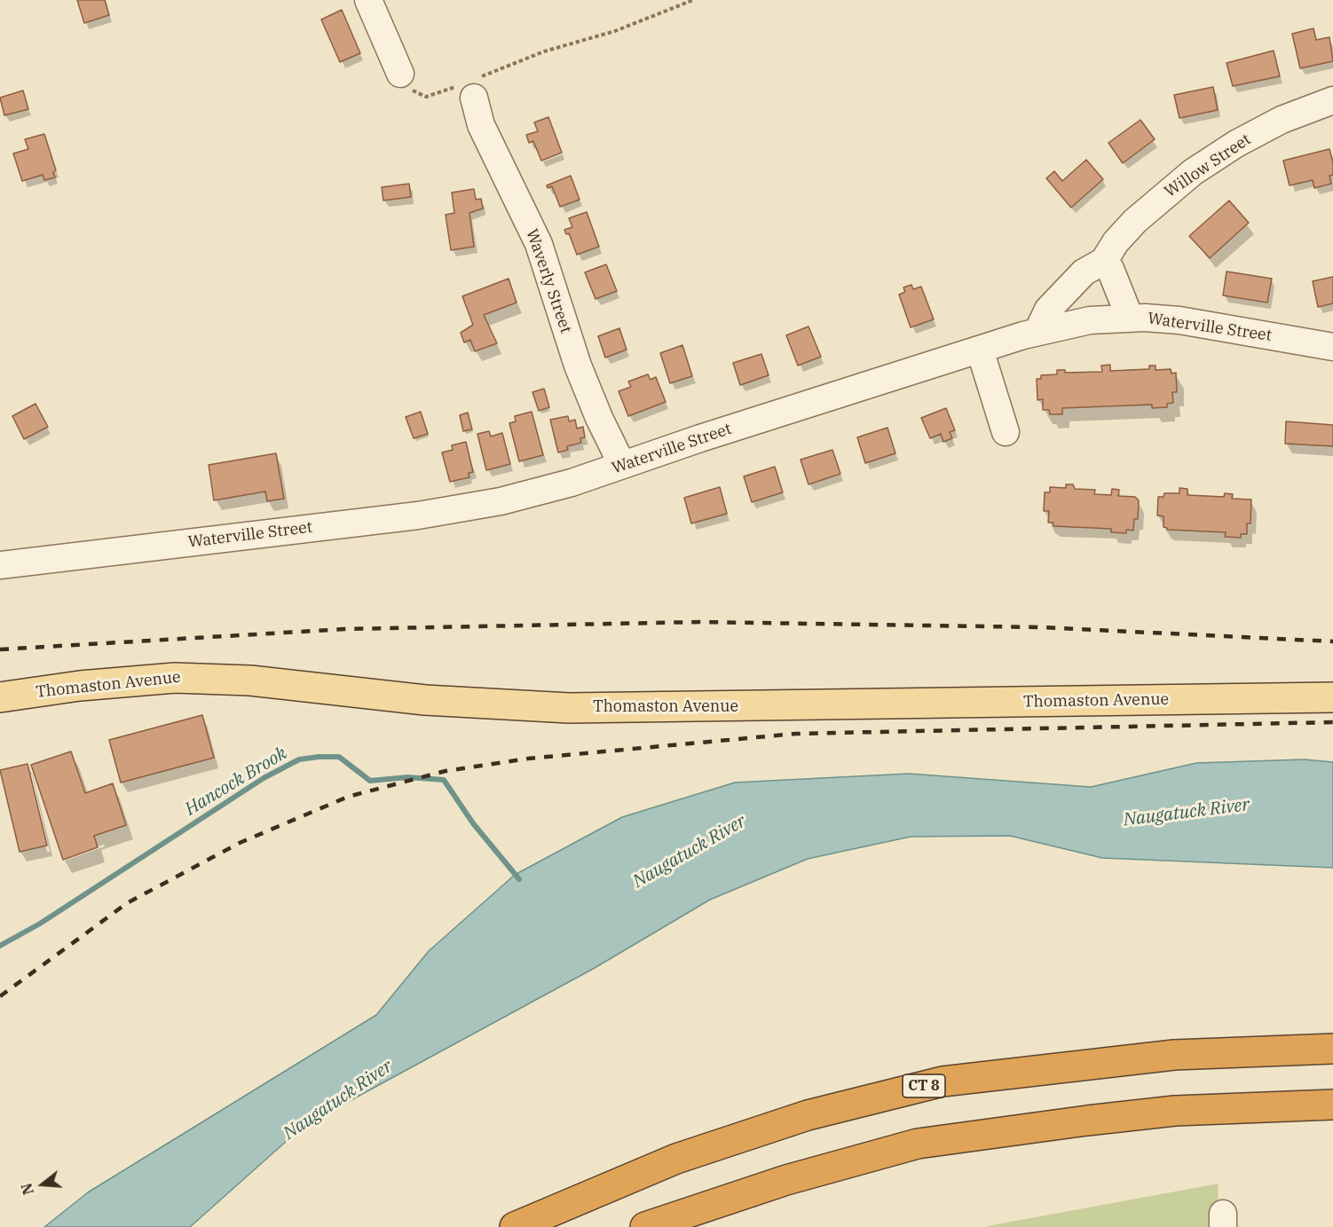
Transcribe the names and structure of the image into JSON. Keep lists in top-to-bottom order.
{
  "streets": {
    "highway": ["CT 8"],
    "main road": ["Thomaston Avenue"],
    "street": ["Willow Street", "Waverly Street", "Waterville Street"]
  },
  "crossings": [
    ["Willow Street", "Waterville Street"],
    ["Waverly Street", "Waterville Street"]
  ],
  "water": ["Hancock Brook", "Naugatuck River"],
  "north": "left"
}
